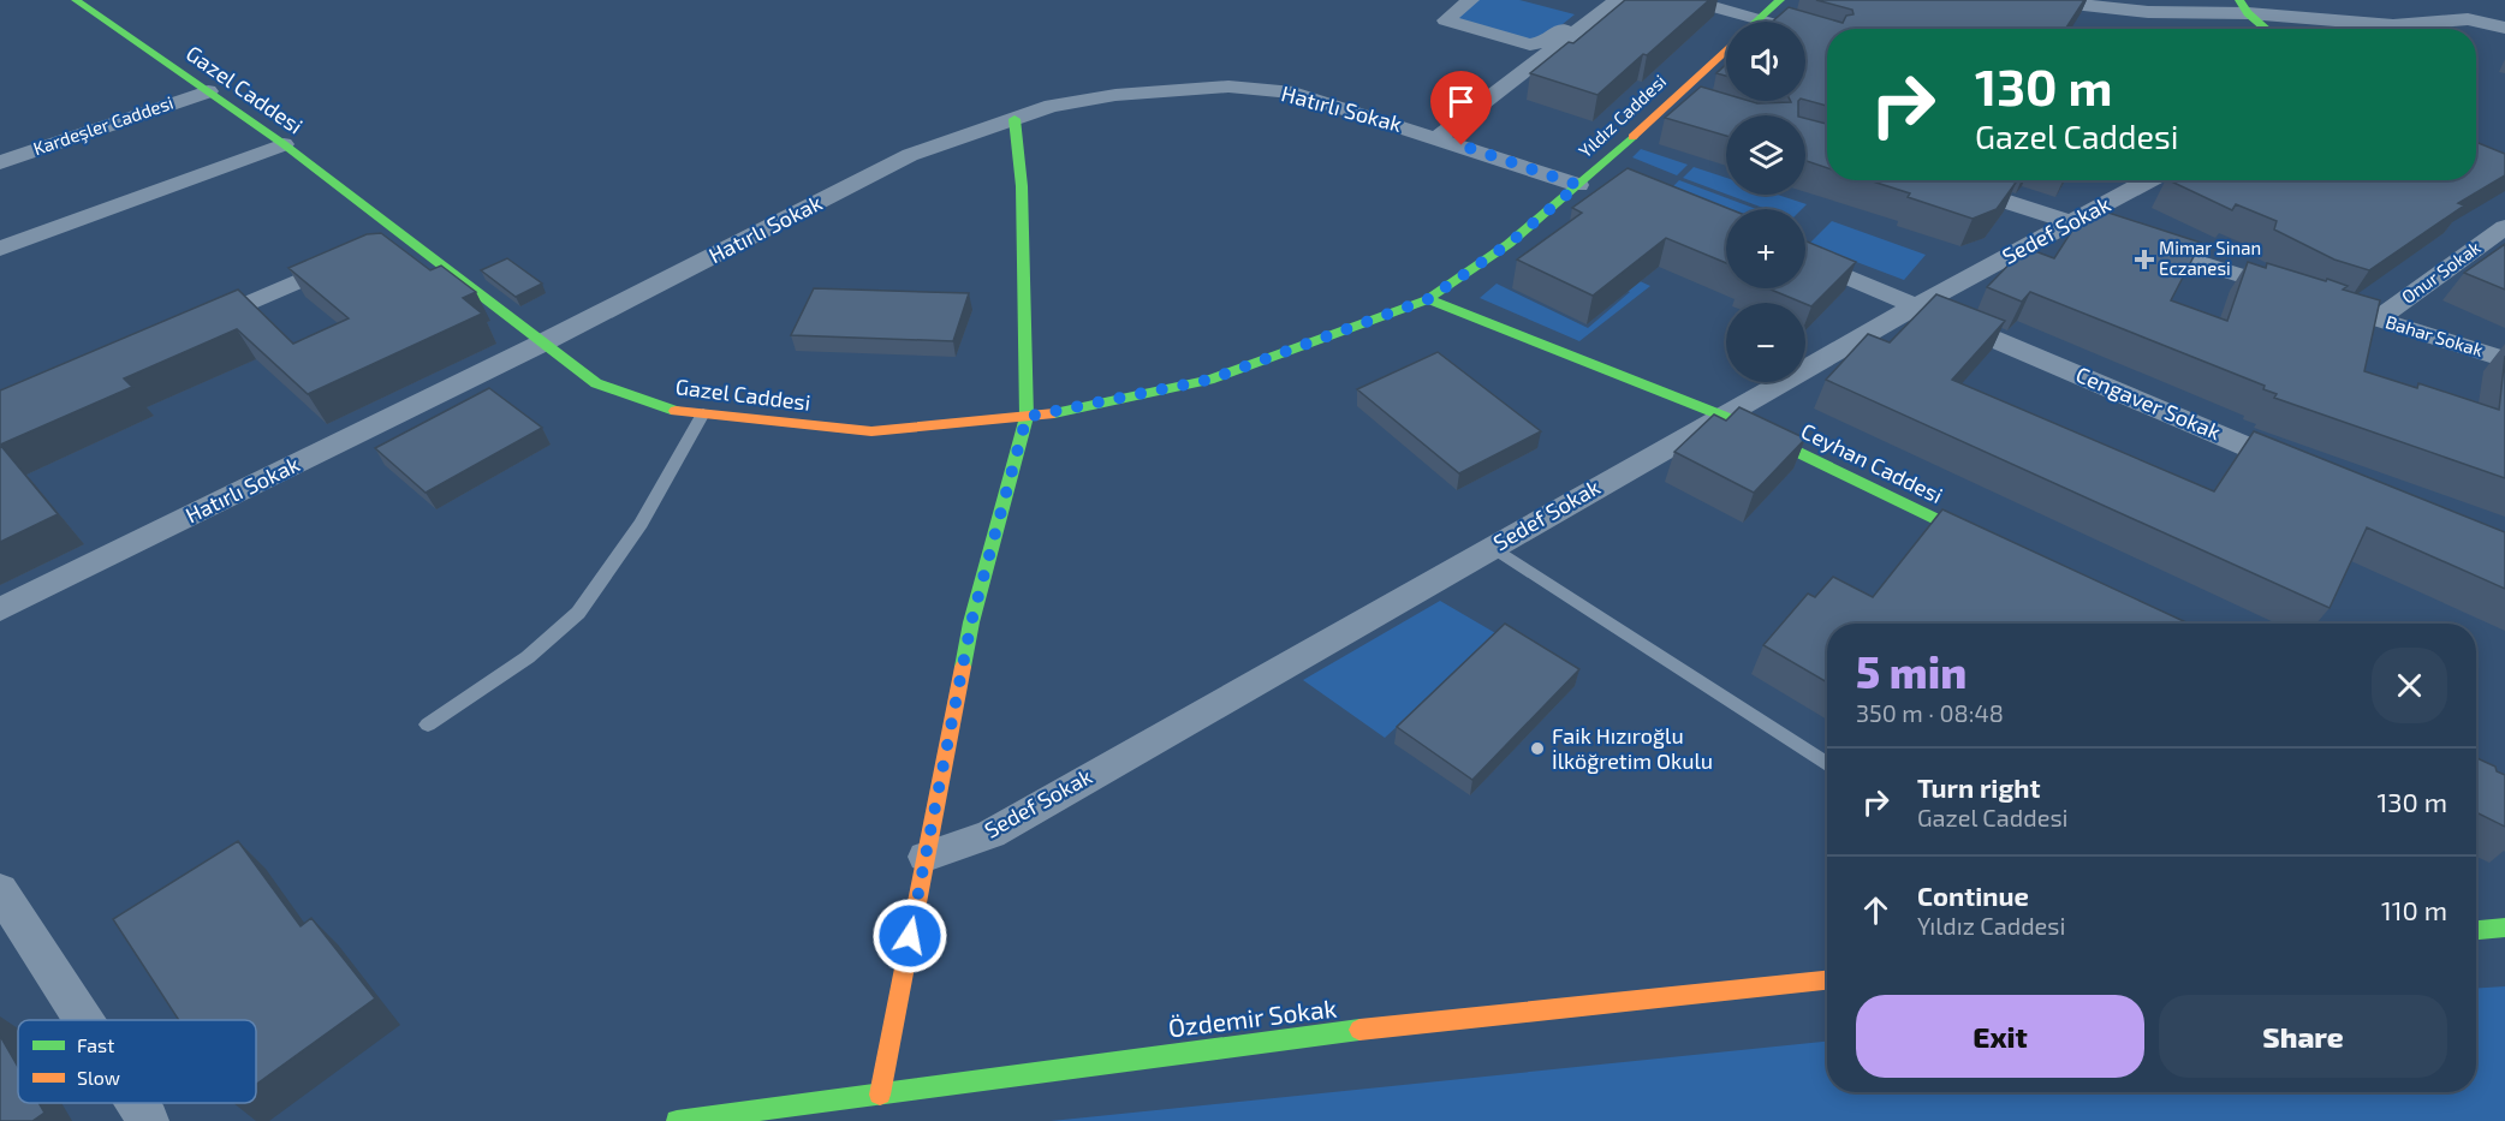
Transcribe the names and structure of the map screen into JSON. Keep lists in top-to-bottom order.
{
  "streets": {
    "street": [
      "Gazel Caddesi",
      "Hatırlı Sokak",
      "Yıldız Caddesi",
      "Kardeşler Caddesi",
      "Sedef Sokak",
      "Onur Sokak",
      "Bahar Sokak",
      "Cengaver Sokak",
      "Ceyhan Caddesi",
      "Özdemir Sokak"
    ]
  },
  "crossings": [
    ["Gazel Caddesi", "Hatırlı Sokak"],
    ["Gazel Caddesi", "Yıldız Caddesi"],
    ["Gazel Caddesi", "Kardeşler Caddesi"],
    ["Gazel Caddesi", "Ceyhan Caddesi"],
    ["Hatırlı Sokak", "Yıldız Caddesi"],
    ["Yıldız Caddesi", "Ceyhan Caddesi"],
    ["Sedef Sokak", "Cengaver Sokak"],
    ["Sedef Sokak", "Ceyhan Caddesi"],
    ["Onur Sokak", "Bahar Sokak"]
  ],
  "places": {
    "health": ["Mimar Sinan Eczanesi"],
    "other": ["Faik Hızıroğlu İlköğretim Okulu"]
  },
  "legend": ["Fast", "Slow"],
  "page": {
    "map_buttons": ["+", "−"],
    "turn": ["130 m", "Gazel Caddesi"],
    "heading": ["5 min", "350 m · 08:48"],
    "list": [
      {
        "name": "Turn right",
        "note": "Gazel Caddesi",
        "value": "130 m"
      },
      {
        "name": "Continue",
        "note": "Yıldız Caddesi",
        "value": "110 m"
      }
    ],
    "buttons": ["Exit", "Share"]
  }
}
